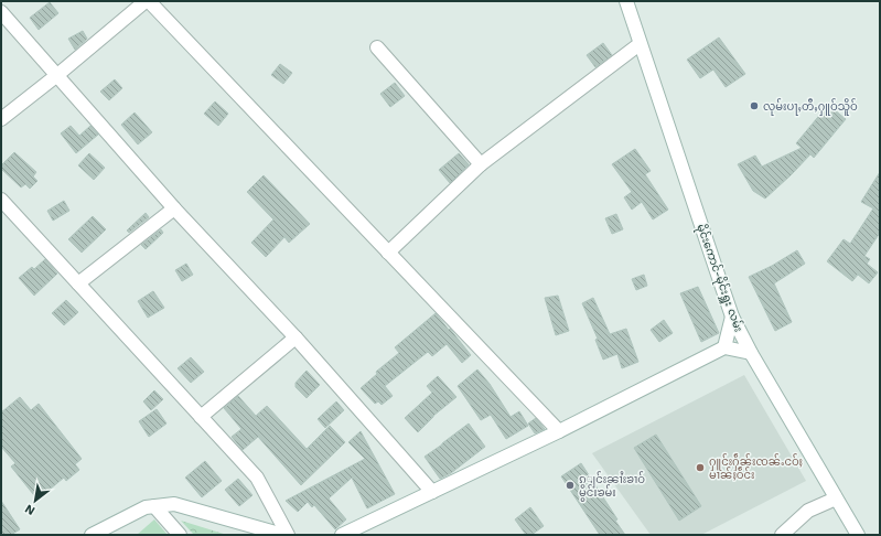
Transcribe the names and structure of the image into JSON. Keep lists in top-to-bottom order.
{
  "streets": {
    "street": ["မိုင်းကောင်-မိုင်းရှူး လမ်း"]
  },
  "places": ["လုမ်းပႃႇတီႇႁူဝ်သိူဝ်", "ႁူင်းႁဵၼ်းၸၼ်ႉငဝ်ႈ မၢၼ်ႈဝဵင်း", "ၵွျင်းၼၢႆးၶၢဝ် မွင်းၶမ်း"],
  "north": "bottom left"
}
